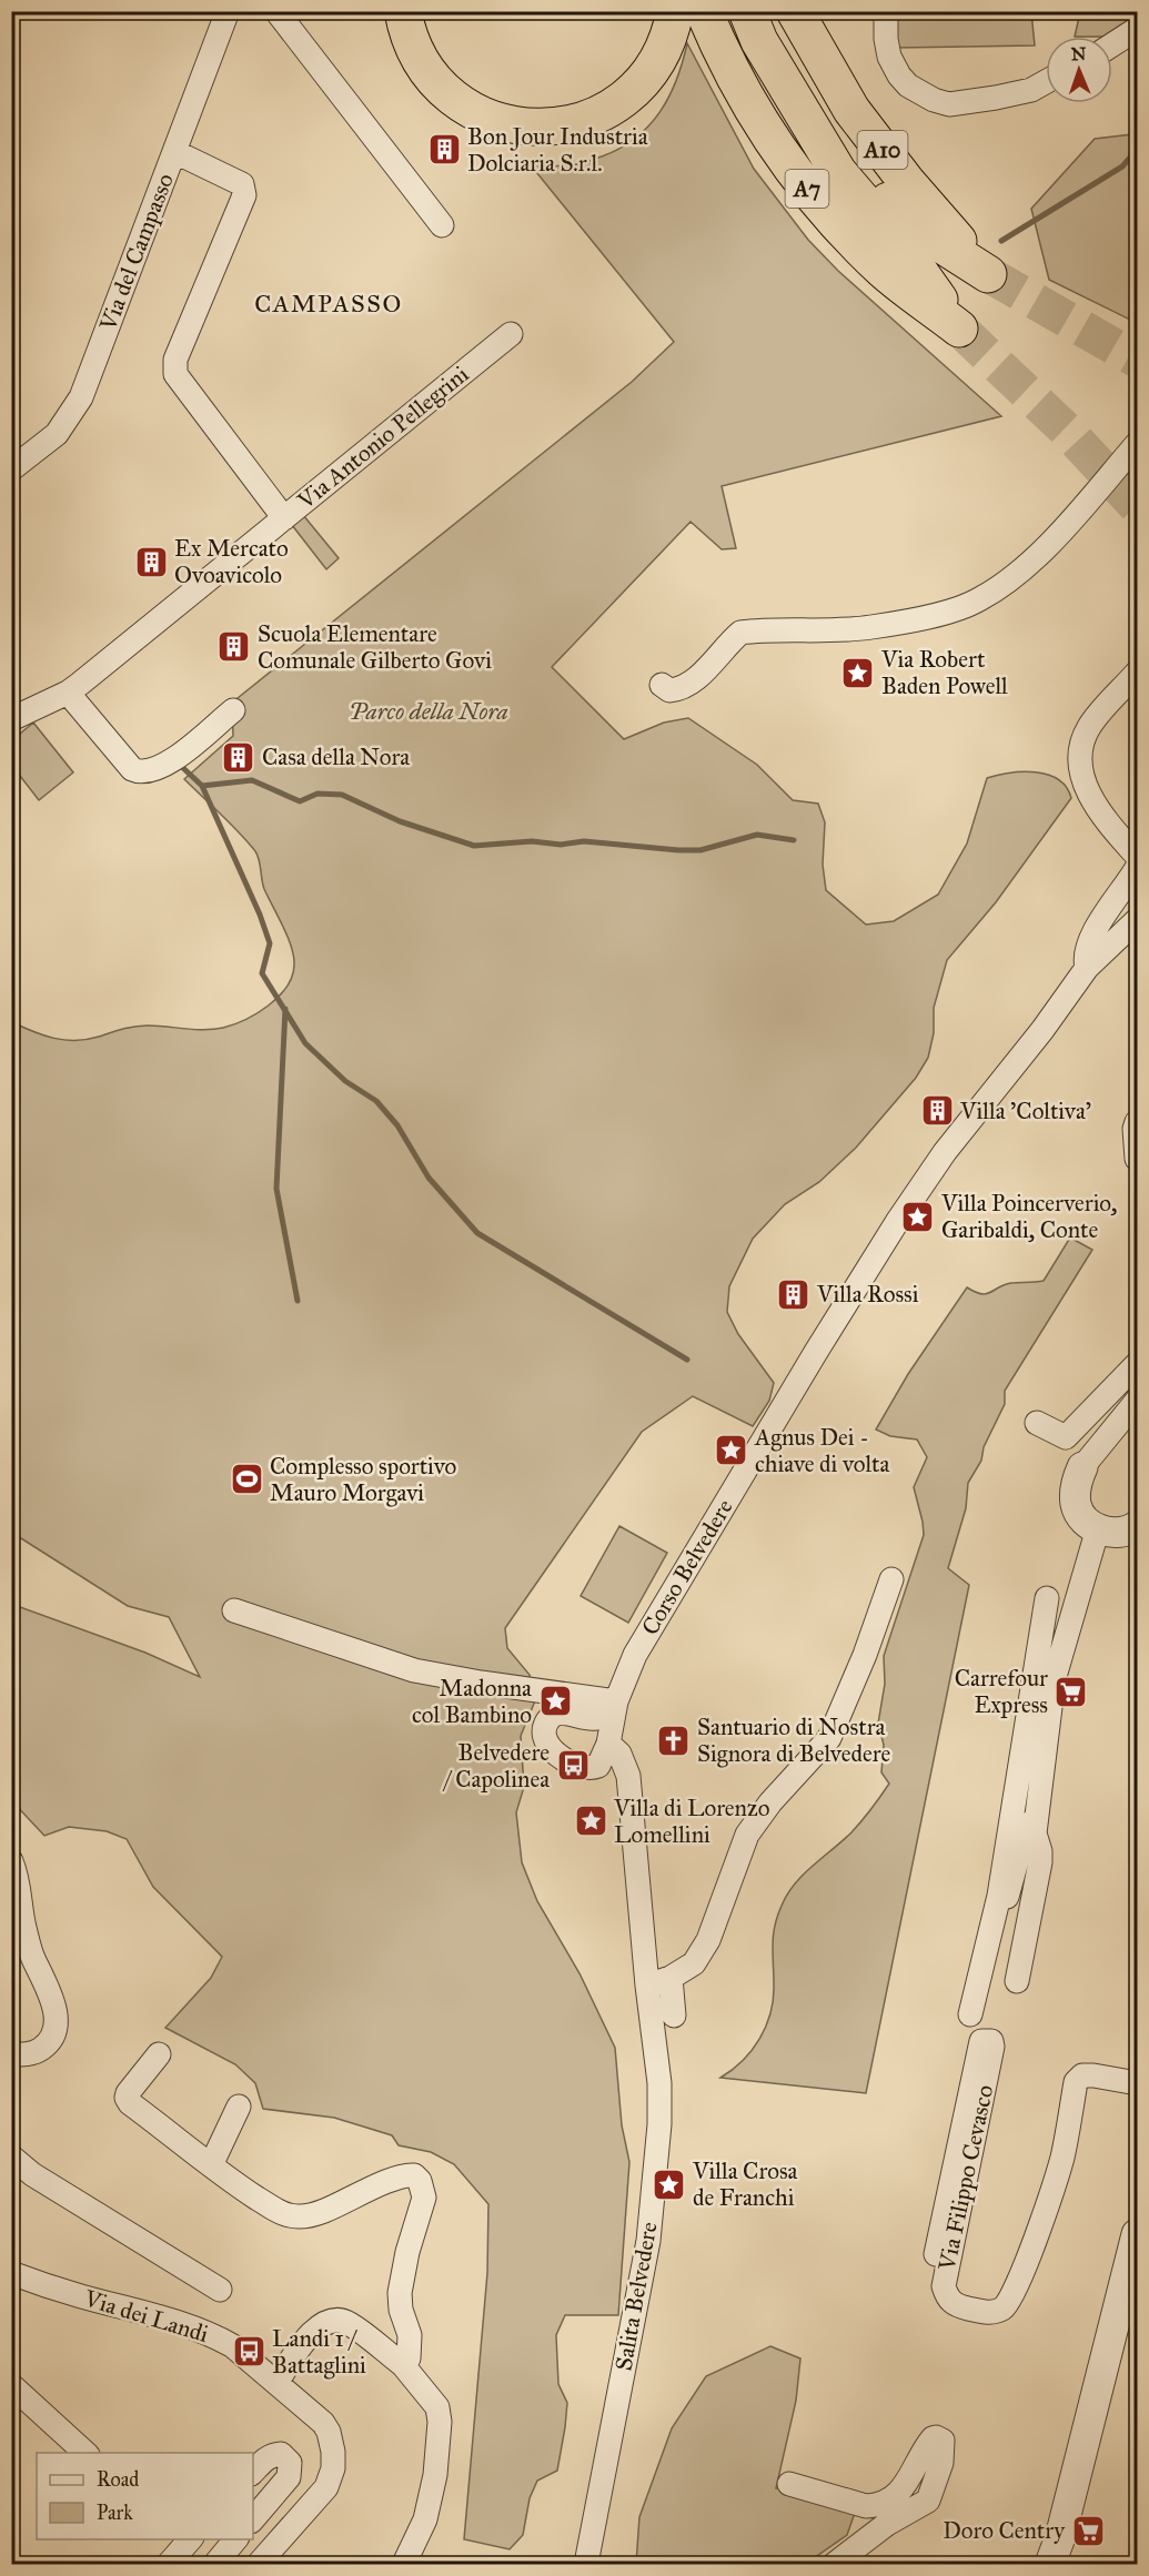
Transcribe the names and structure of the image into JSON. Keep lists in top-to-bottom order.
{
  "streets": {
    "highway": ["A10", "A7"],
    "street": [
      "Via del Campasso",
      "Via Antonio Pellegrini",
      "Corso Belvedere",
      "Via Filippo Cevasco",
      "Salita Belvedere",
      "Via dei Landi"
    ]
  },
  "crossings": [
    ["A10", "A7"],
    ["Corso Belvedere", "Salita Belvedere"]
  ],
  "districts": ["CAMPASSO"],
  "parks": ["Parco della Nora"],
  "places": {
    "building": [
      "Bon Jour Industria Dolciaria S.r.l.",
      "Ex Mercato Ovoavicolo",
      "Scuola Elementare Comunale Gilberto Govi",
      "Casa della Nora",
      "Villa 'Coltiva'",
      "Villa Rossi"
    ],
    "place": [
      "Via Robert Baden Powell",
      "Villa Poincerverio, Garibaldi, Conte",
      "Agnus Dei - chiave di volta",
      "Madonna col Bambino",
      "Villa di Lorenzo Lomellini",
      "Villa Crosa de Franchi"
    ],
    "sports": ["Complesso sportivo Mauro Morgavi"],
    "supermarket": ["Carrefour Express", "Doro Centry"],
    "church": ["Santuario di Nostra Signora di Belvedere"],
    "bus stop": ["Belvedere / Capolinea", "Landi 1 / Battaglini"]
  },
  "legend": ["Road", "Park"],
  "north": "top"
}
